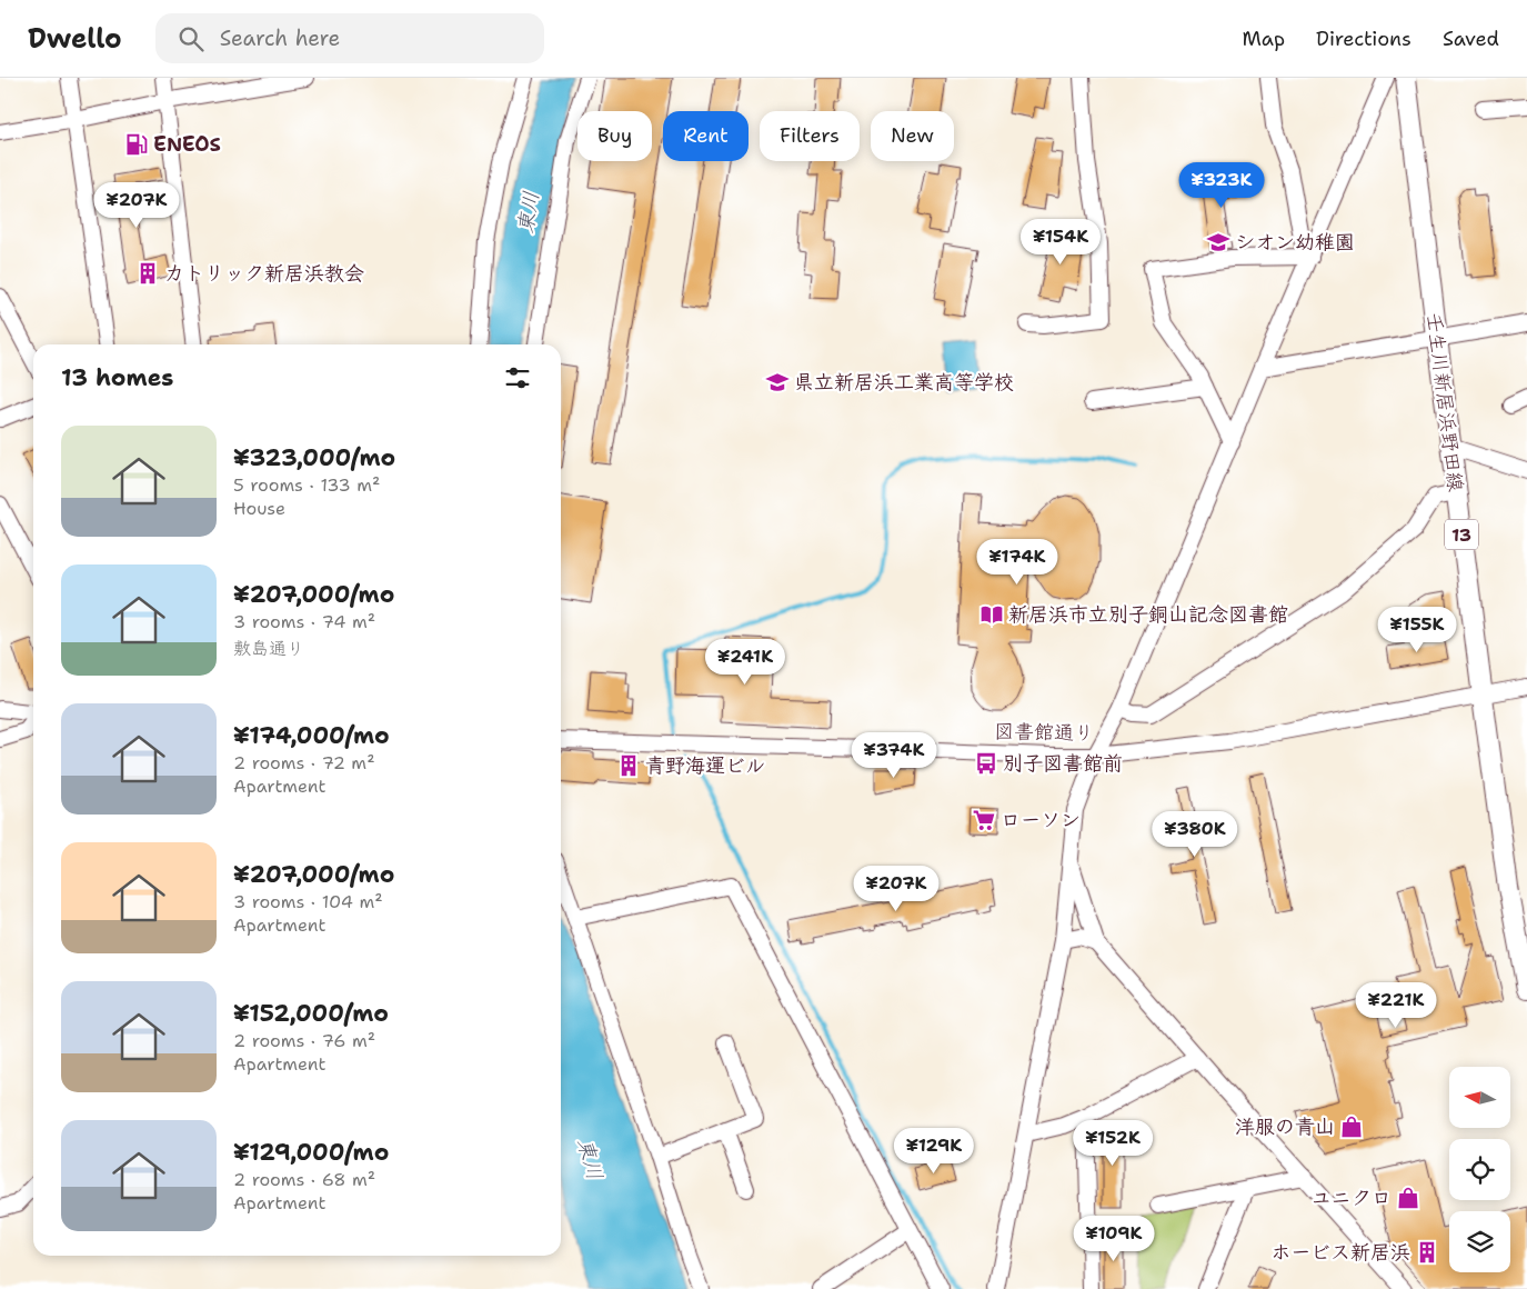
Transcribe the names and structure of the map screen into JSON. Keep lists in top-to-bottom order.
{
  "streets": {
    "main road": ["壬生川新居浜野田線", "13"],
    "street": ["図書館通り"]
  },
  "crossings": [
    ["壬生川新居浜野田線", "図書館通り"]
  ],
  "water": ["東川"],
  "places": {
    "fuel station": ["ENEOS"],
    "school or university": ["シオン幼稚園", "県立新居浜工業高等学校"],
    "building": ["カトリック新居浜教会", "青野海運ビル", "ホービス新居浜"],
    "library": ["新居浜市立別子銅山記念図書館"],
    "bus stop": ["別子図書館前"],
    "supermarket": ["ローソン"],
    "shop": ["洋服の青山", "ユニクロ"]
  },
  "north": "left",
  "page": {
    "header": "Dwello",
    "search": "Search here",
    "nav": ["Map", "Directions", "Saved"],
    "chip": [
      "Buy",
      "Rent",
      "Filters",
      "New"
    ],
    "price": [
      "¥323K",
      "¥207K",
      "¥154K",
      "¥174K",
      "¥155K",
      "¥241K",
      "¥374K",
      "¥380K",
      "¥207K",
      "¥221K",
      "¥152K",
      "¥129K",
      "¥109K"
    ],
    "heading": "13 homes",
    "list": [
      {
        "name": "¥323,000/mo",
        "note": "5 rooms · 133 m² · House"
      },
      {
        "name": "¥207,000/mo",
        "note": "3 rooms · 74 m² · 敷島通り"
      },
      {
        "name": "¥174,000/mo",
        "note": "2 rooms · 72 m² · Apartment"
      },
      {
        "name": "¥207,000/mo",
        "note": "3 rooms · 104 m² · Apartment"
      },
      {
        "name": "¥152,000/mo",
        "note": "2 rooms · 76 m² · Apartment"
      },
      {
        "name": "¥129,000/mo",
        "note": "2 rooms · 68 m² · Apartment"
      }
    ]
  }
}
